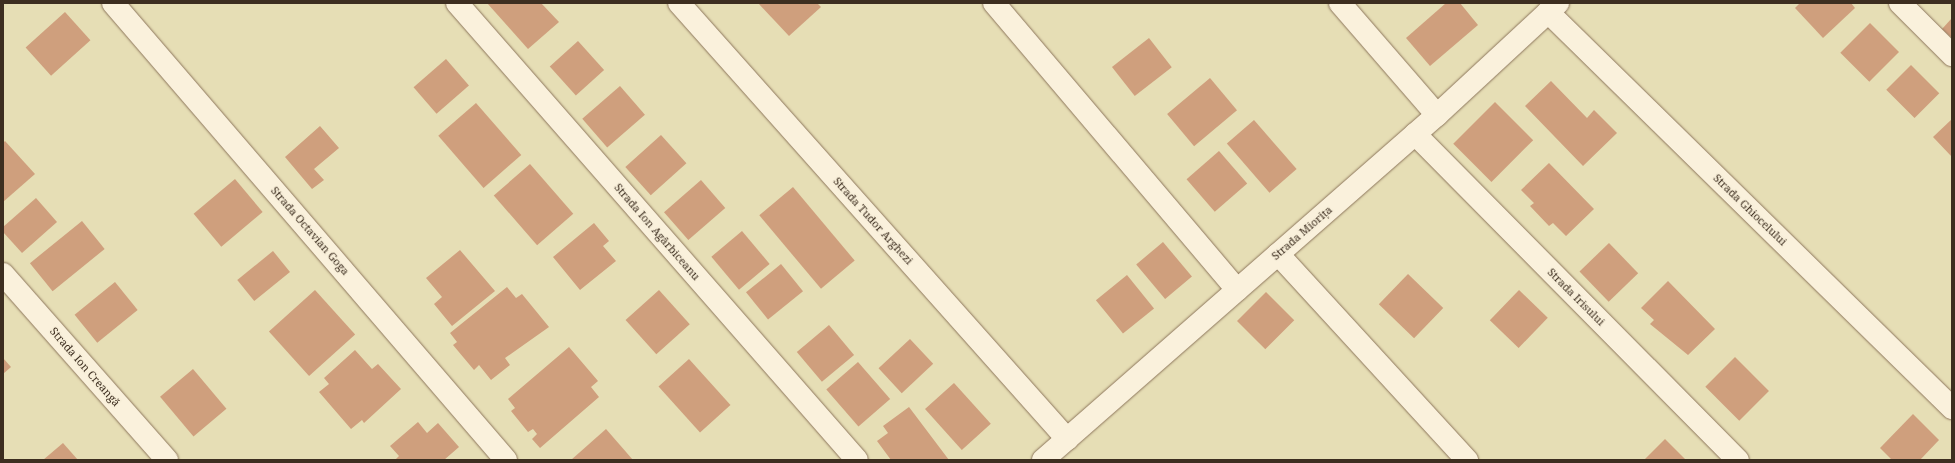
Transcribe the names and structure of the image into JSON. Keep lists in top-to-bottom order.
{
  "streets": {
    "street": [
      "Strada Ghiocelului",
      "Strada Tudor Arghezi",
      "Strada Octavian Goga",
      "Strada Ion Agârbiceanu",
      "Strada Miorița",
      "Strada Irisului",
      "Strada Ion Creangă"
    ]
  },
  "crossings": [
    ["Strada Ghiocelului", "Strada Miorița"],
    ["Strada Tudor Arghezi", "Strada Miorița"],
    ["Strada Miorița", "Strada Irisului"]
  ]
}
